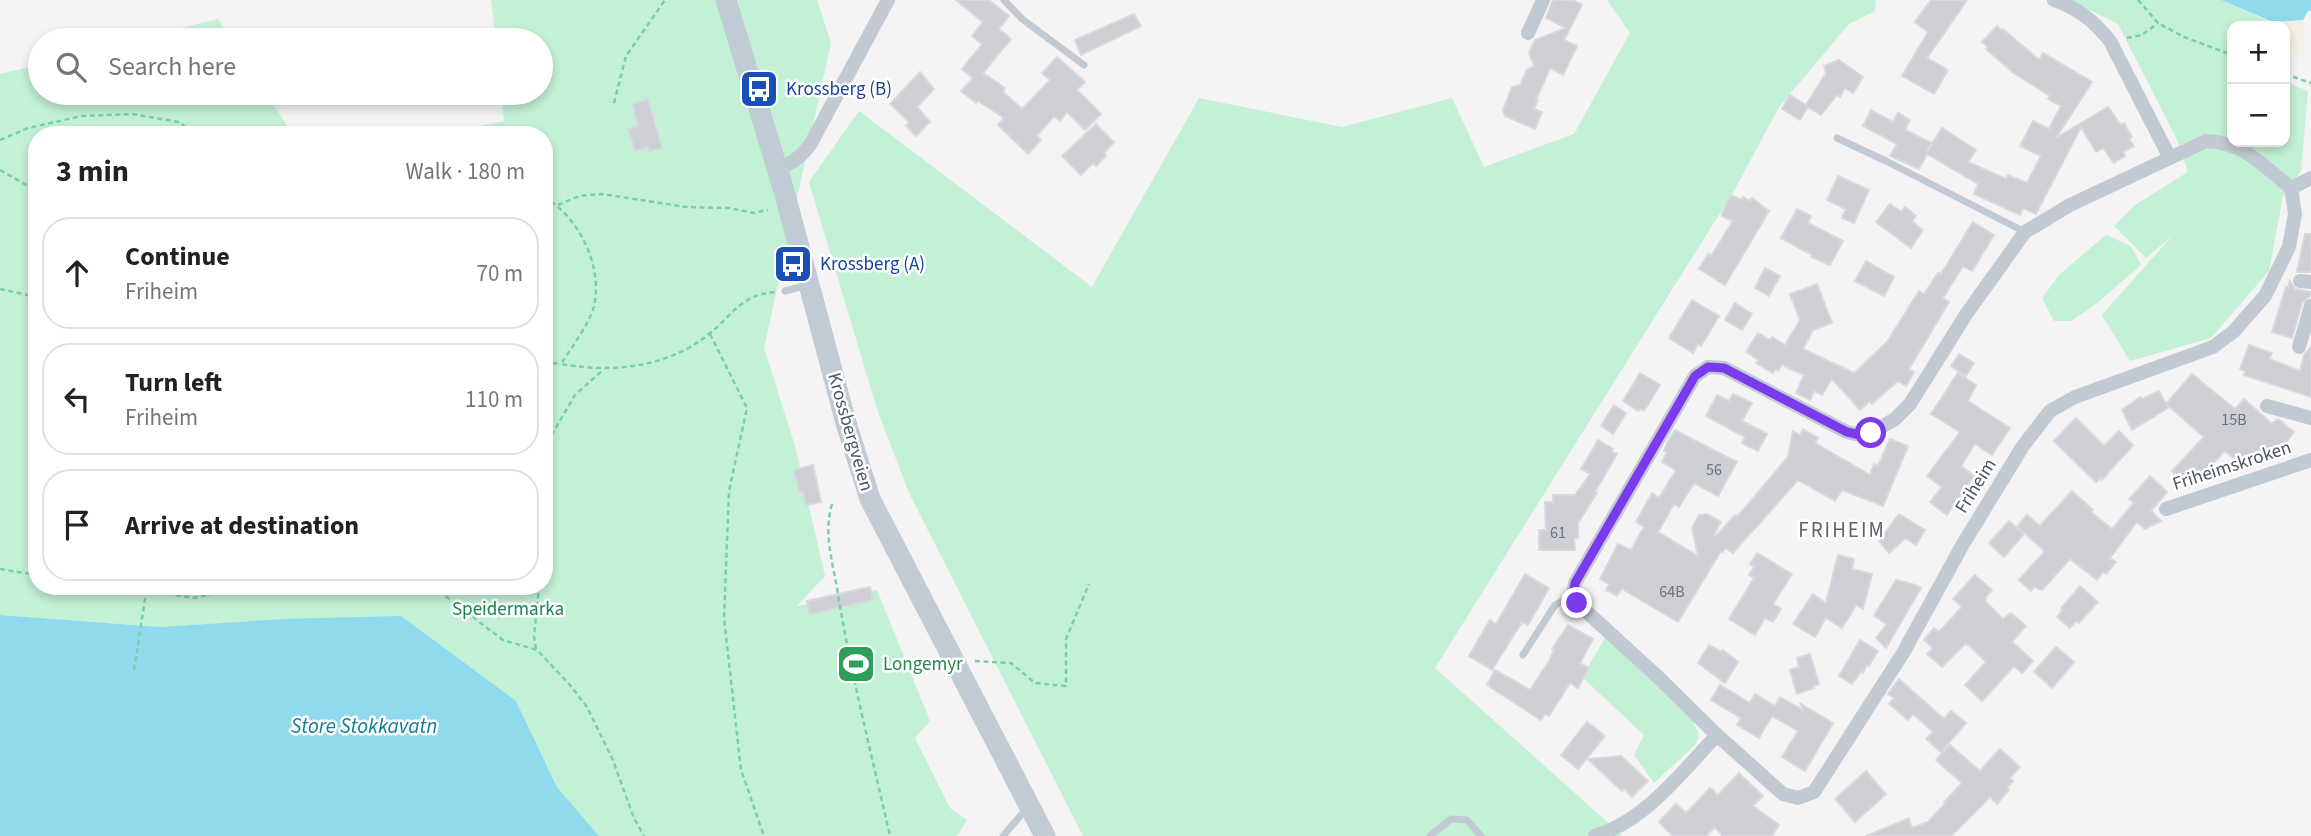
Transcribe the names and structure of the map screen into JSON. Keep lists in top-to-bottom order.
{
  "streets": {
    "street": ["Krossbergveien", "Friheimskroken", "Friheim"]
  },
  "districts": ["FRIHEIM"],
  "water": ["Store Stokkavatn"],
  "parks": ["Speidermarka"],
  "places": {
    "bus stop": ["Krossberg (B)", "Krossberg (A)"],
    "sports": ["Longemyr"]
  },
  "house_numbers": [
    "15B",
    "56",
    "61",
    "64B"
  ],
  "page": {
    "map_buttons": ["+", "−"],
    "search": "Search here",
    "heading": ["3 min", "Walk · 180 m"],
    "list": [
      ["Continue", "Friheim", "70 m"],
      ["Turn left", "Friheim", "110 m"],
      "Arrive at destination"
    ]
  }
}
